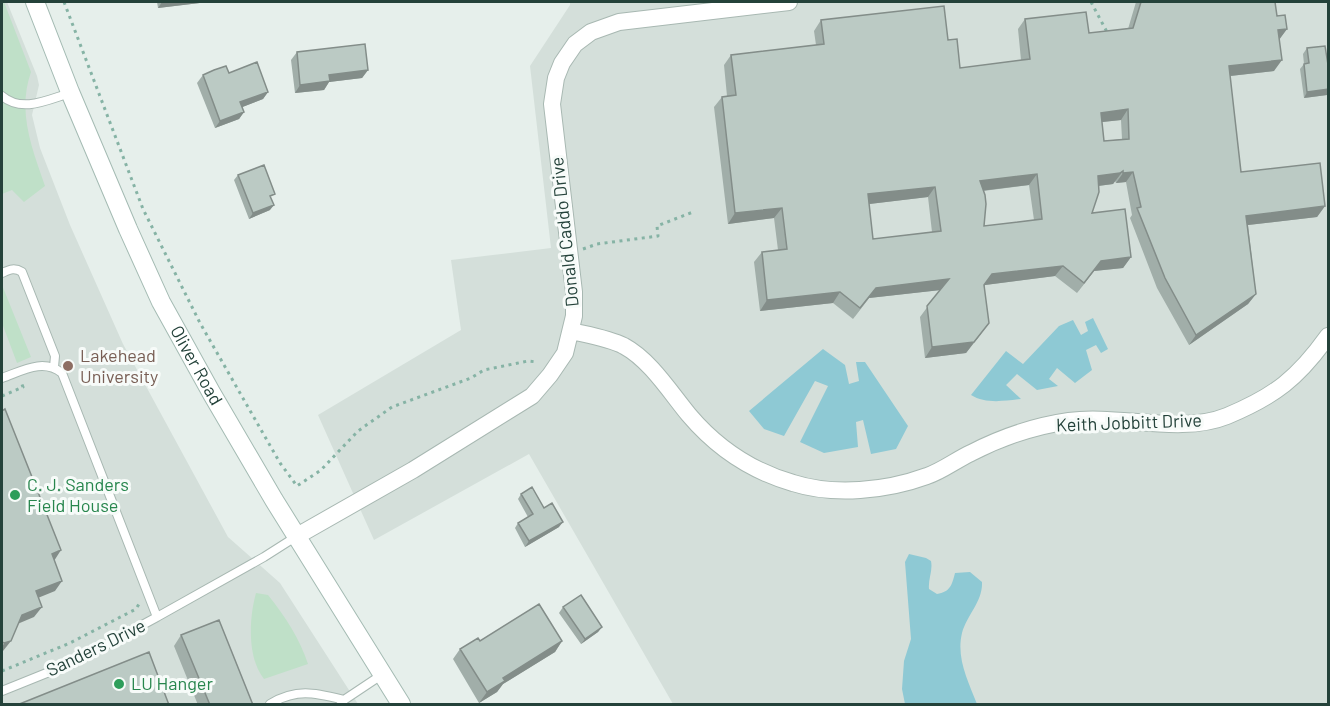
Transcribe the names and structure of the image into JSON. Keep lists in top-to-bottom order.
{
  "streets": {
    "main road": ["Oliver Road"],
    "street": ["Donald Caddo Drive", "Keith Jobbitt Drive"],
    "lane": ["Sanders Drive"]
  },
  "crossings": [
    ["Donald Caddo Drive", "Oliver Road"],
    ["Donald Caddo Drive", "Keith Jobbitt Drive"],
    ["Donald Caddo Drive", "Sanders Drive"],
    ["Oliver Road", "Sanders Drive"]
  ],
  "places": ["Lakehead University", "C. J. Sanders Field House", "LU Hanger"]
}
